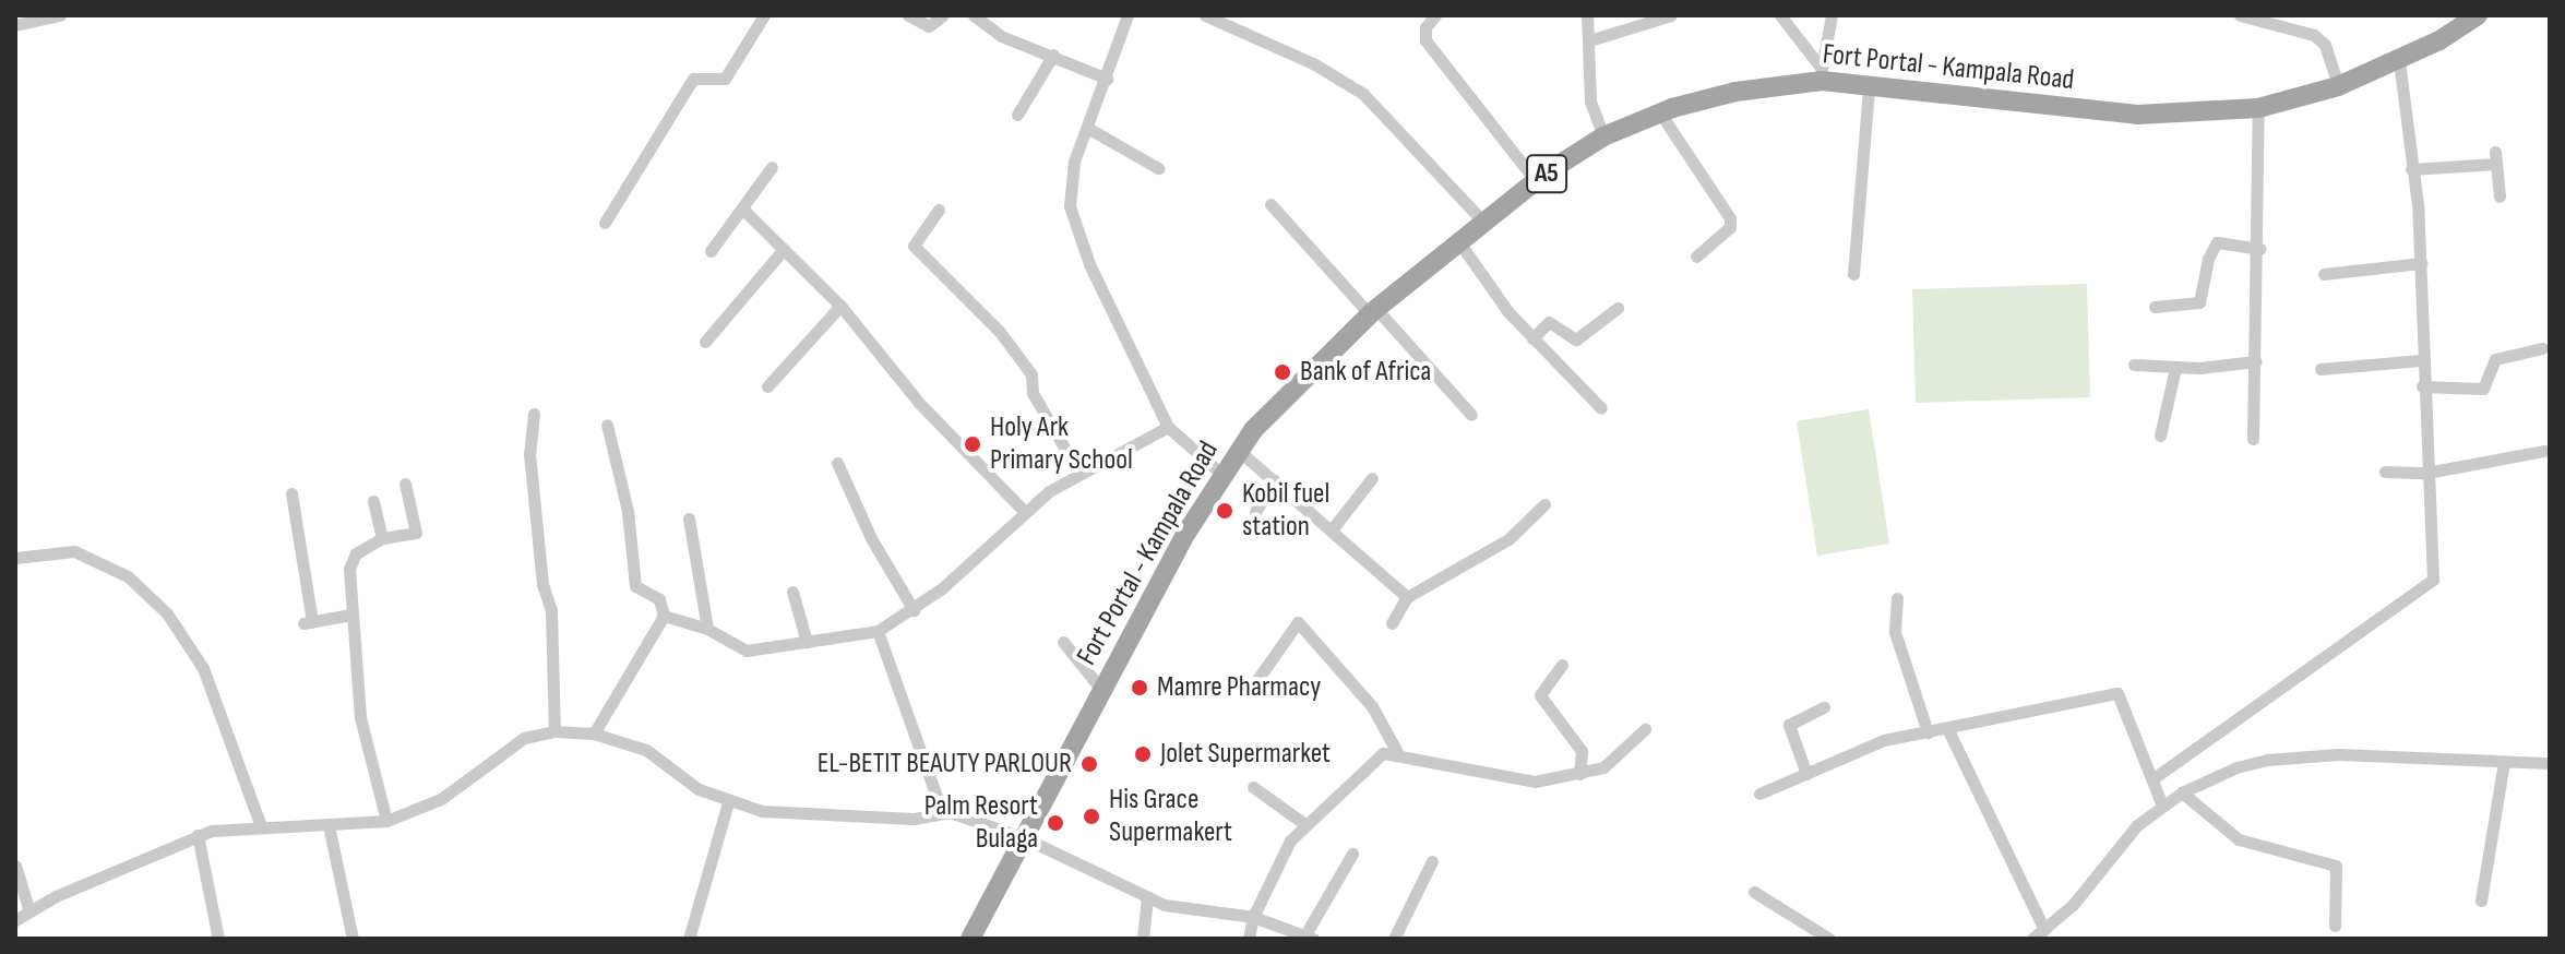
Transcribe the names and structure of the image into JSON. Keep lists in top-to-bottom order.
{
  "streets": {
    "main road": ["Fort Portal - Kampala Road", "A5"]
  },
  "places": [
    "Bank of Africa",
    "Holy Ark Primary School",
    "Kobil fuel station",
    "Mamre Pharmacy",
    "Jolet Supermarket",
    "EL-BETIT BEAUTY PARLOUR",
    "His Grace Supermakert",
    "Palm Resort Bulaga"
  ]
}
